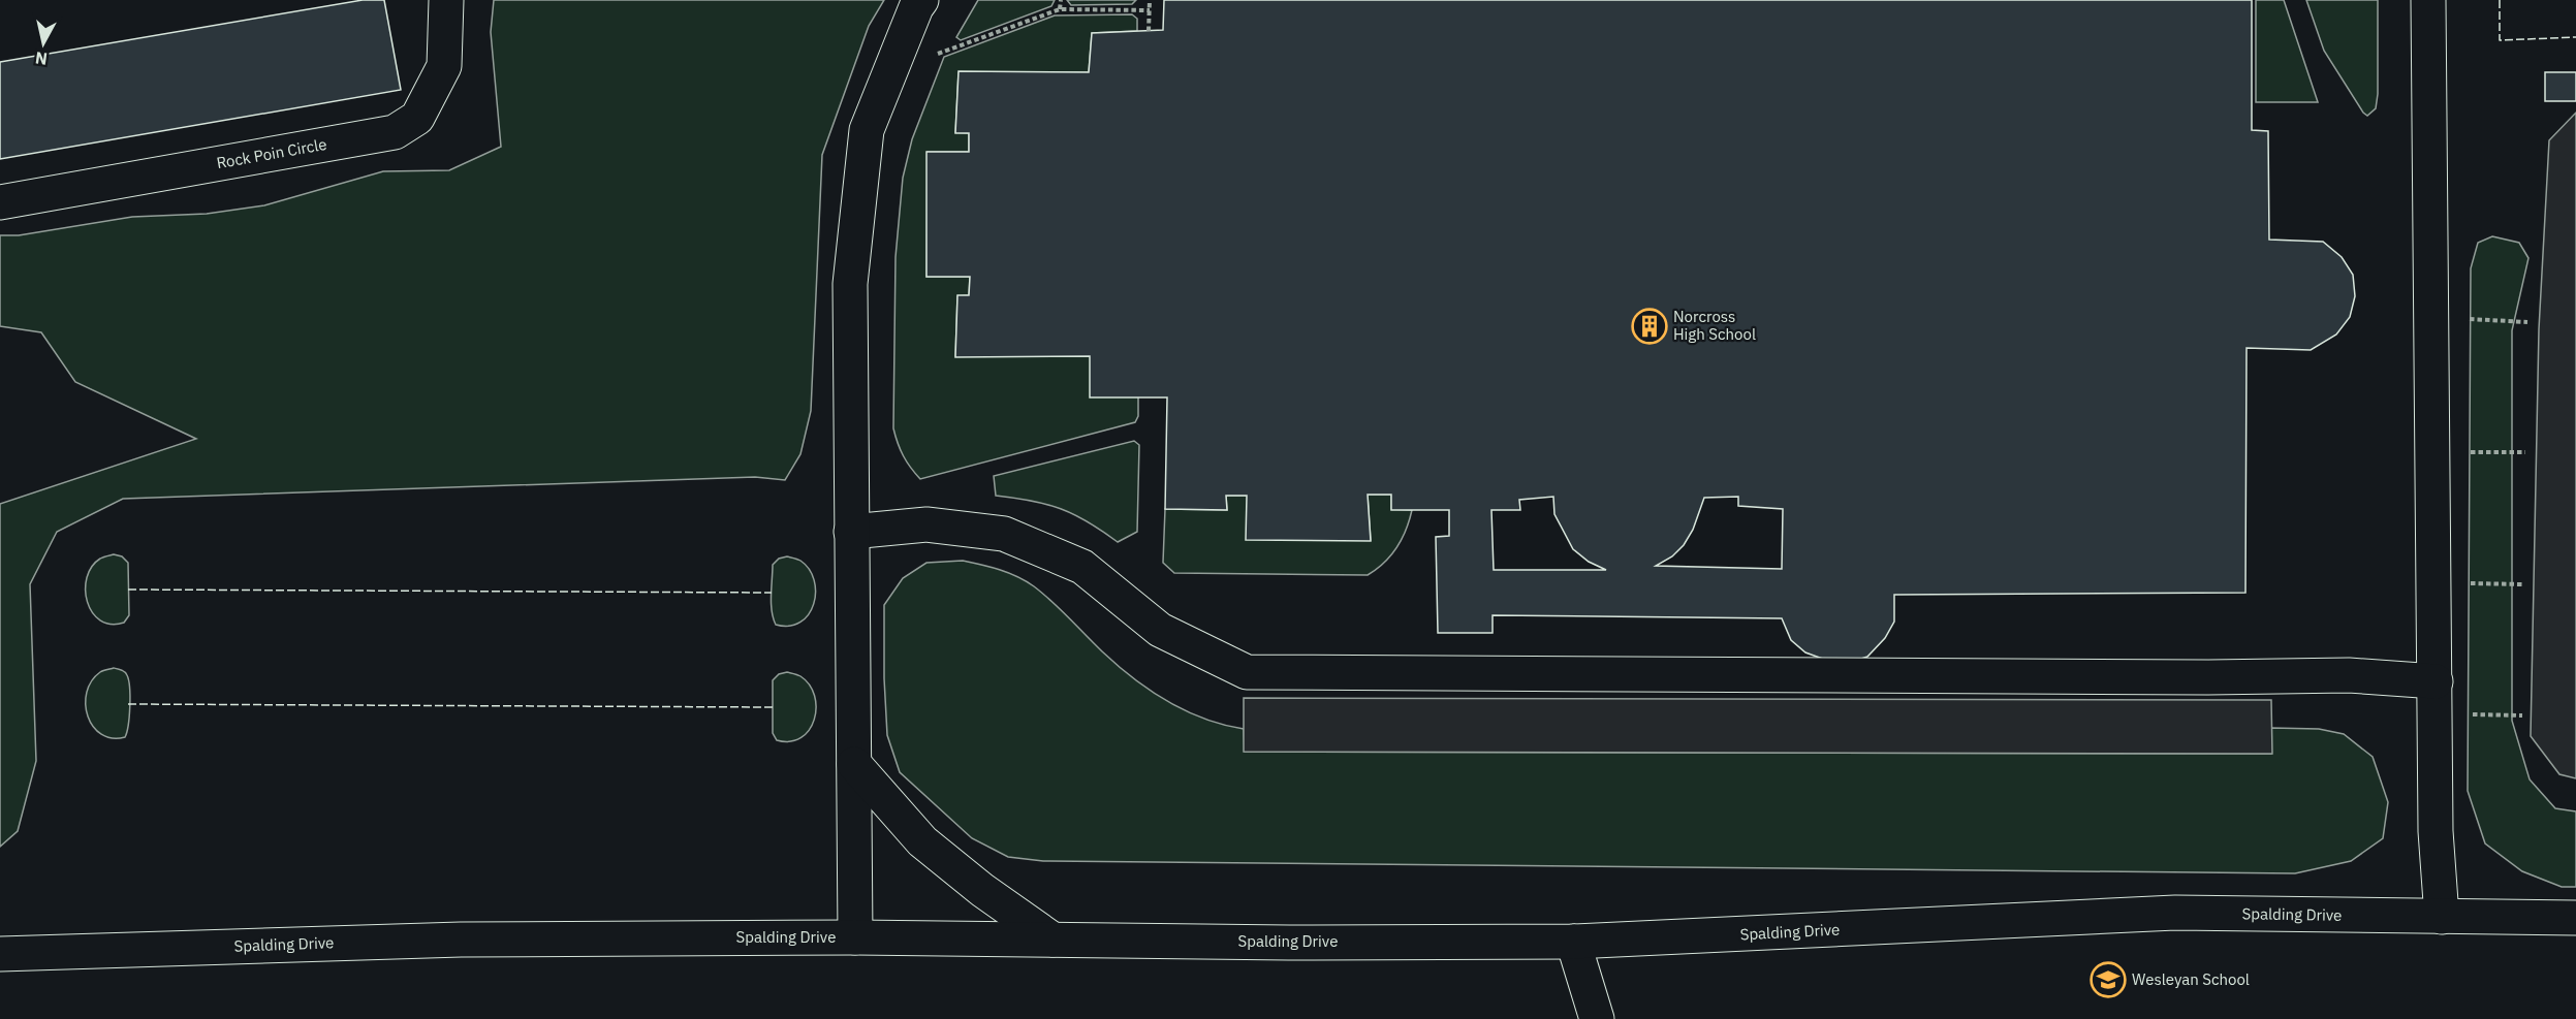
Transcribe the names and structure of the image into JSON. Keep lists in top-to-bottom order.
{
  "streets": {
    "street": ["Rock Poin Circle", "Spalding Drive"]
  },
  "places": {
    "building": ["Norcross High School"],
    "school or university": ["Wesleyan School"]
  },
  "north": "bottom"
}
